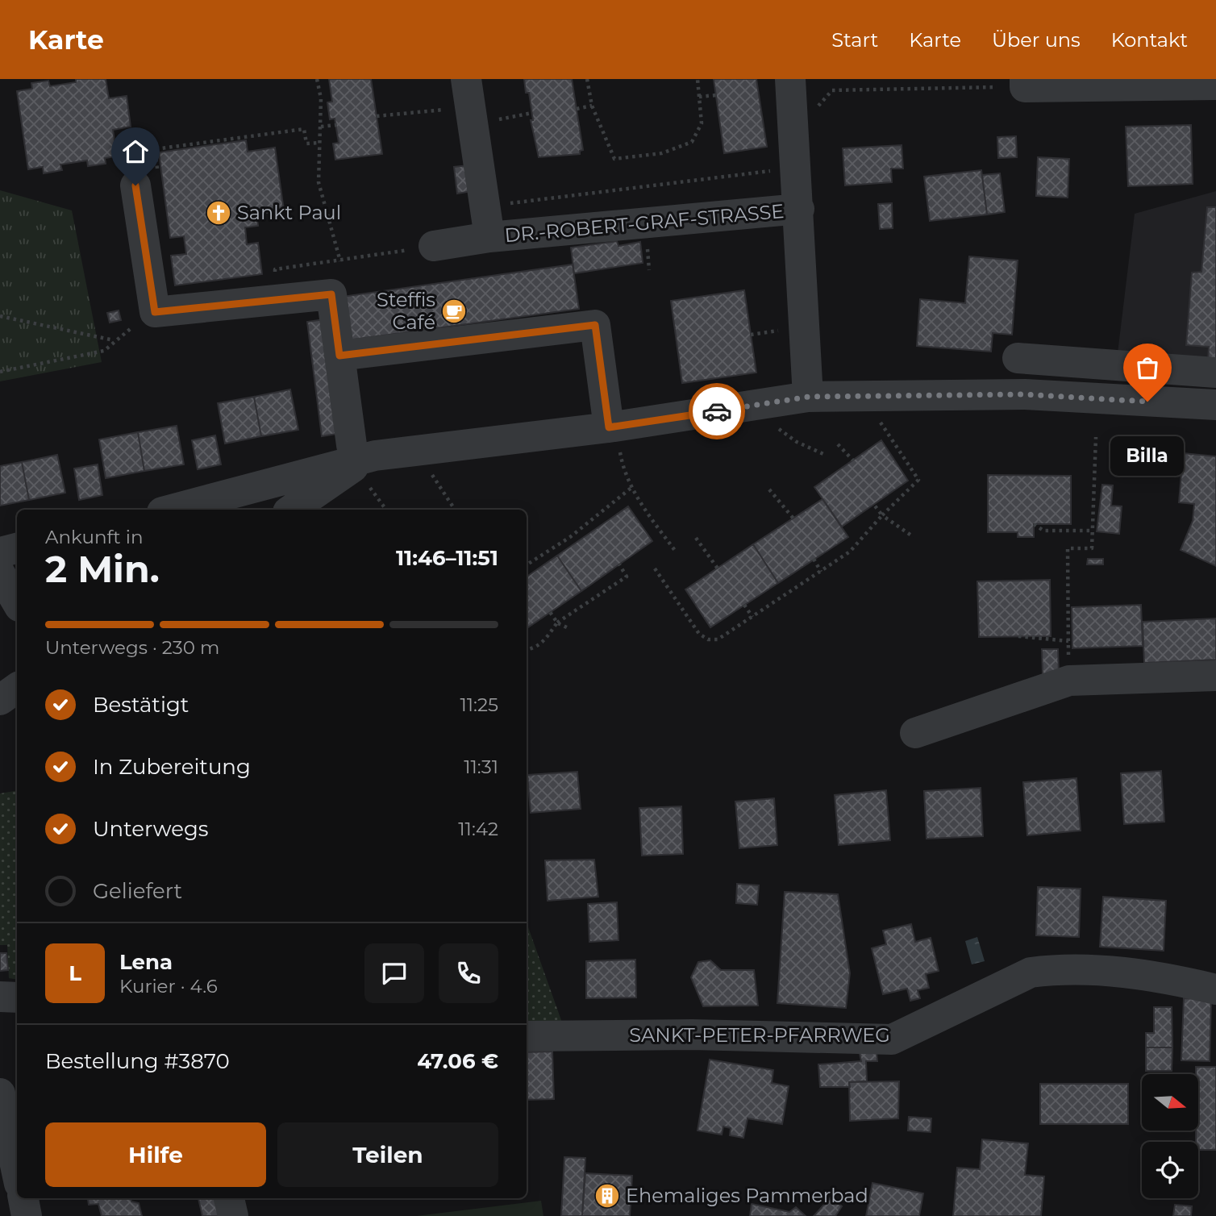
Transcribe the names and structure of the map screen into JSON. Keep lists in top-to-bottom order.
{
  "streets": {
    "street": ["DR.-ROBERT-GRAF-STRASSE", "SANKT-PETER-PFARRWEG"]
  },
  "places": {
    "church": ["Sankt Paul"],
    "cafe": ["Steffis Café"],
    "other": ["Billa"],
    "building": ["Ehemaliges Pammerbad"]
  },
  "north": "right",
  "page": {
    "header": "Karte",
    "nav": [
      "Start",
      "Karte",
      "Über uns",
      "Kontakt"
    ],
    "bubble": "Billa",
    "heading": ["2 Min.", "Ankunft in", "11:46–11:51"],
    "panel": [
      "Lena",
      "Kurier · 4.6",
      "Bestellung #3870",
      "47.06 €"
    ],
    "bar": "Unterwegs · 230 m",
    "list": [
      ["Bestätigt", "11:25"],
      ["In Zubereitung", "11:31"],
      ["Unterwegs", "11:42"],
      "Geliefert"
    ],
    "round": "L",
    "buttons": ["Hilfe", "Teilen"]
  }
}
